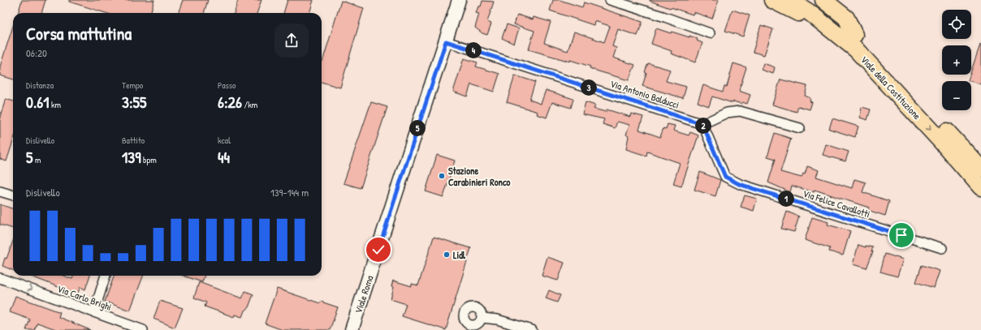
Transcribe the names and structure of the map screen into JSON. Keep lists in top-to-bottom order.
{
  "streets": {
    "highway": ["Viale della Costituzione"],
    "main road": ["Viale Roma"],
    "street": ["Via Antonio Balducci", "Via Felice Cavallotti", "Via Carlo Brighi"]
  },
  "crossings": [
    ["Via Antonio Balducci", "Via Felice Cavallotti"],
    ["Via Antonio Balducci", "Viale Roma"]
  ],
  "one_way": ["Via Carlo Brighi"],
  "places": ["Stazione Carabinieri Ronco", "Lidl"],
  "page": {
    "map_buttons": ["+", "−"],
    "heading": ["Corsa mattutina", "06:20"],
    "pins": [
      "4",
      "3",
      "2",
      "5",
      "1"
    ],
    "stats": [
      ["Distanza", "0.61 km"],
      ["Tempo", "3:55"],
      ["Passo", "6:26 /km"],
      ["Dislivello", "5 m"],
      ["Battito", "139 bpm"],
      ["kcal", "44"]
    ],
    "chart": ["Dislivello", "139–144 m"]
  }
}
